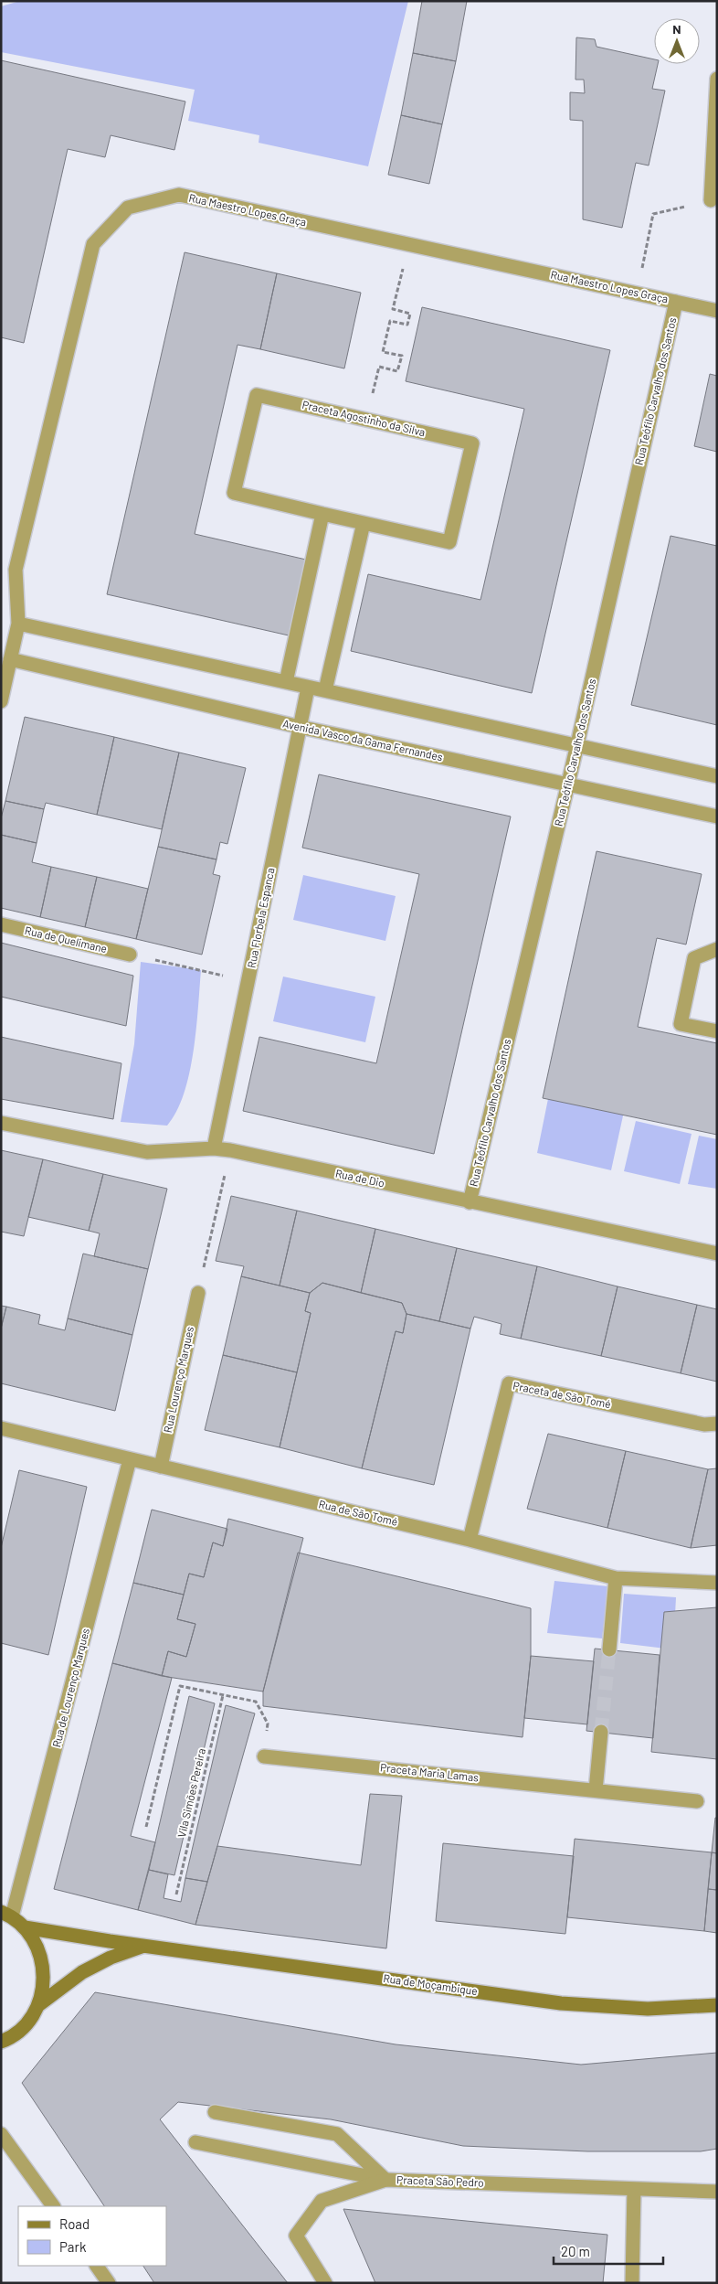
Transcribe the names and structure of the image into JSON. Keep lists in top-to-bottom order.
{
  "streets": {
    "street": [
      "Rua Maestro Lopes Graça",
      "Rua Teófilo Carvalho dos Santos",
      "Praceta Agostinho da Silva",
      "Avenida Vasco da Gama Fernandes",
      "Rua Florbela Espanca",
      "Rua de Quelimane",
      "Rua de Dio",
      "Rua Lourenço Marques",
      "Praceta de São Tomé",
      "Rua de São Tomé",
      "Rua de Lourenço Marques",
      "Praceta Maria Lamas",
      "Rua de Moçambique",
      "Praceta São Pedro"
    ],
    "path": ["Vila Simões Pereira"]
  },
  "crossings": [
    ["Rua Maestro Lopes Graça", "Rua Teófilo Carvalho dos Santos"],
    ["Rua Maestro Lopes Graça", "Avenida Vasco da Gama Fernandes"],
    ["Rua Teófilo Carvalho dos Santos", "Avenida Vasco da Gama Fernandes"],
    ["Rua Teófilo Carvalho dos Santos", "Rua de Dio"],
    ["Avenida Vasco da Gama Fernandes", "Rua Florbela Espanca"],
    ["Rua Florbela Espanca", "Rua de Dio"],
    ["Rua Lourenço Marques", "Rua de São Tomé"],
    ["Praceta de São Tomé", "Rua de São Tomé"],
    ["Rua de São Tomé", "Rua de Lourenço Marques"]
  ],
  "legend": ["Road", "Park"],
  "scale_bar": "20 m",
  "north": "top"
}
